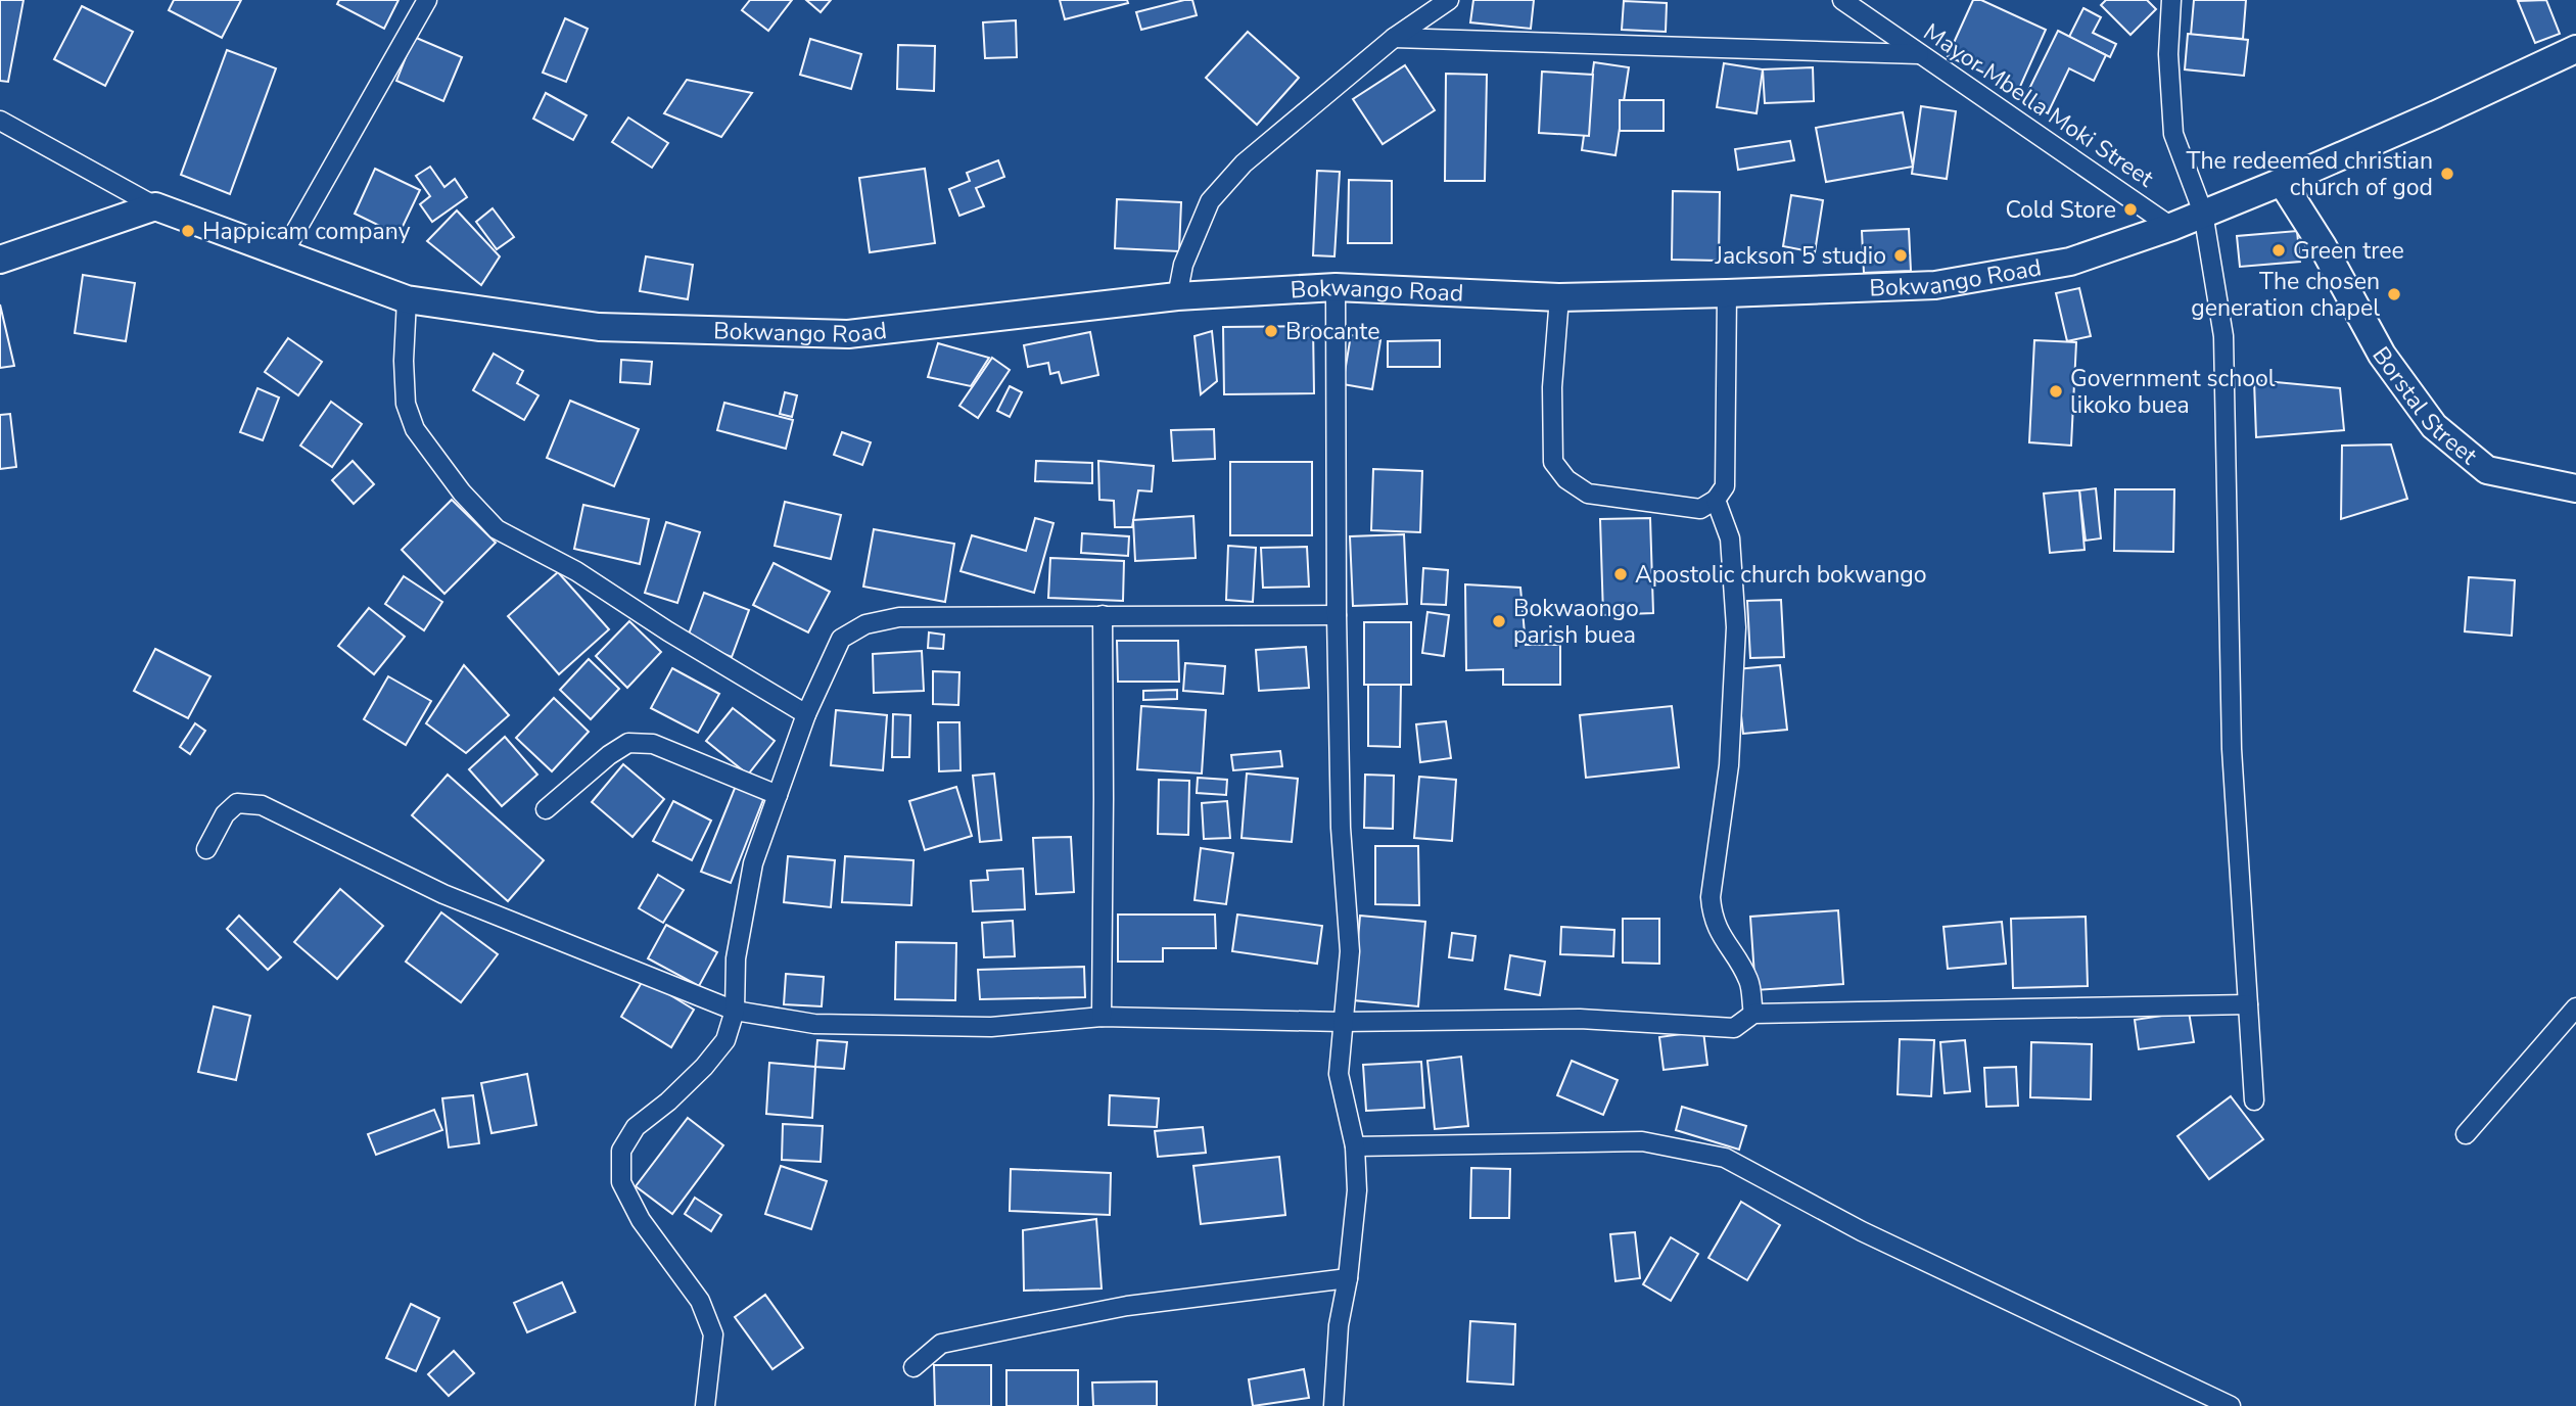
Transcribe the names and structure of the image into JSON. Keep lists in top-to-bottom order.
{
  "streets": {
    "street": ["Mayor Mbella Moki Street", "Bokwango Road", "Borstal Street"]
  },
  "crossings": [
    ["Mayor Mbella Moki Street", "Bokwango Road"],
    ["Bokwango Road", "Borstal Street"]
  ],
  "places": [
    "The redeemed christian church of god",
    "Cold Store",
    "Happicam company",
    "Green tree",
    "Jackson 5 studio",
    "The chosen generation chapel",
    "Brocante",
    "Government school likoko buea",
    "Apostolic church bokwango",
    "Bokwaongo parish buea"
  ]
}
